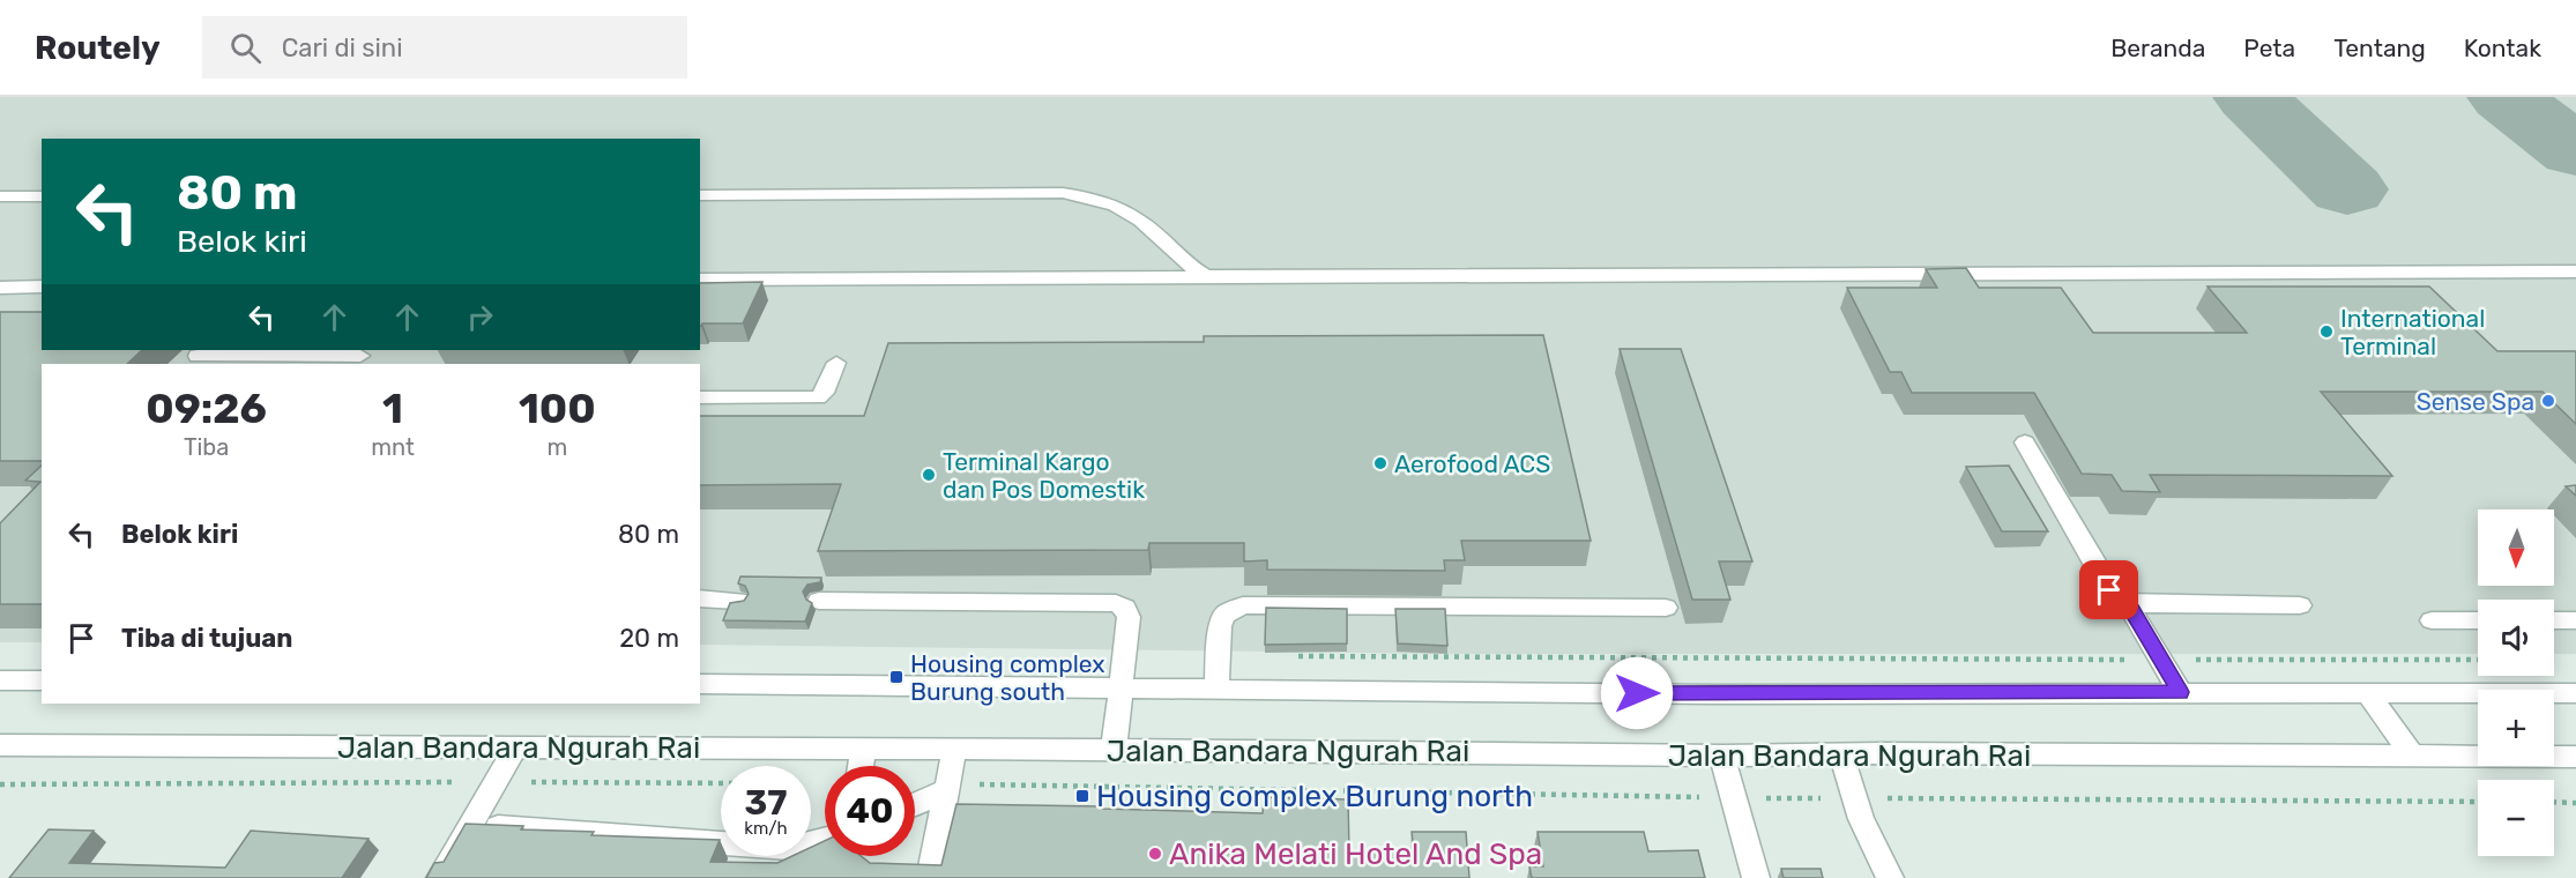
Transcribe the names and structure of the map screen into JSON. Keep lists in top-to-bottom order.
{
  "streets": {
    "street": ["Jalan Bandara Ngurah Rai"]
  },
  "places": {
    "other": [
      "International Terminal",
      "Sense Spa",
      "Aerofood ACS",
      "Terminal Kargo dan Pos Domestik",
      "Anika Melati Hotel And Spa"
    ],
    "transit": ["Housing complex Burung south", "Housing complex Burung north"]
  },
  "north": "bottom",
  "page": {
    "header": "Routely",
    "search": "Cari di sini",
    "nav": [
      "Beranda",
      "Peta",
      "Tentang",
      "Kontak"
    ],
    "turn": ["80 m", "Belok kiri"],
    "eta": [
      "09:26",
      "Tiba",
      "1",
      "mnt",
      "100",
      "m"
    ],
    "list": [
      {
        "name": "Belok kiri",
        "value": "80 m"
      },
      {
        "name": "Tiba di tujuan",
        "value": "20 m"
      }
    ],
    "map_buttons": ["+", "−"],
    "speed": "37 km/h",
    "limit": "40"
  }
}
